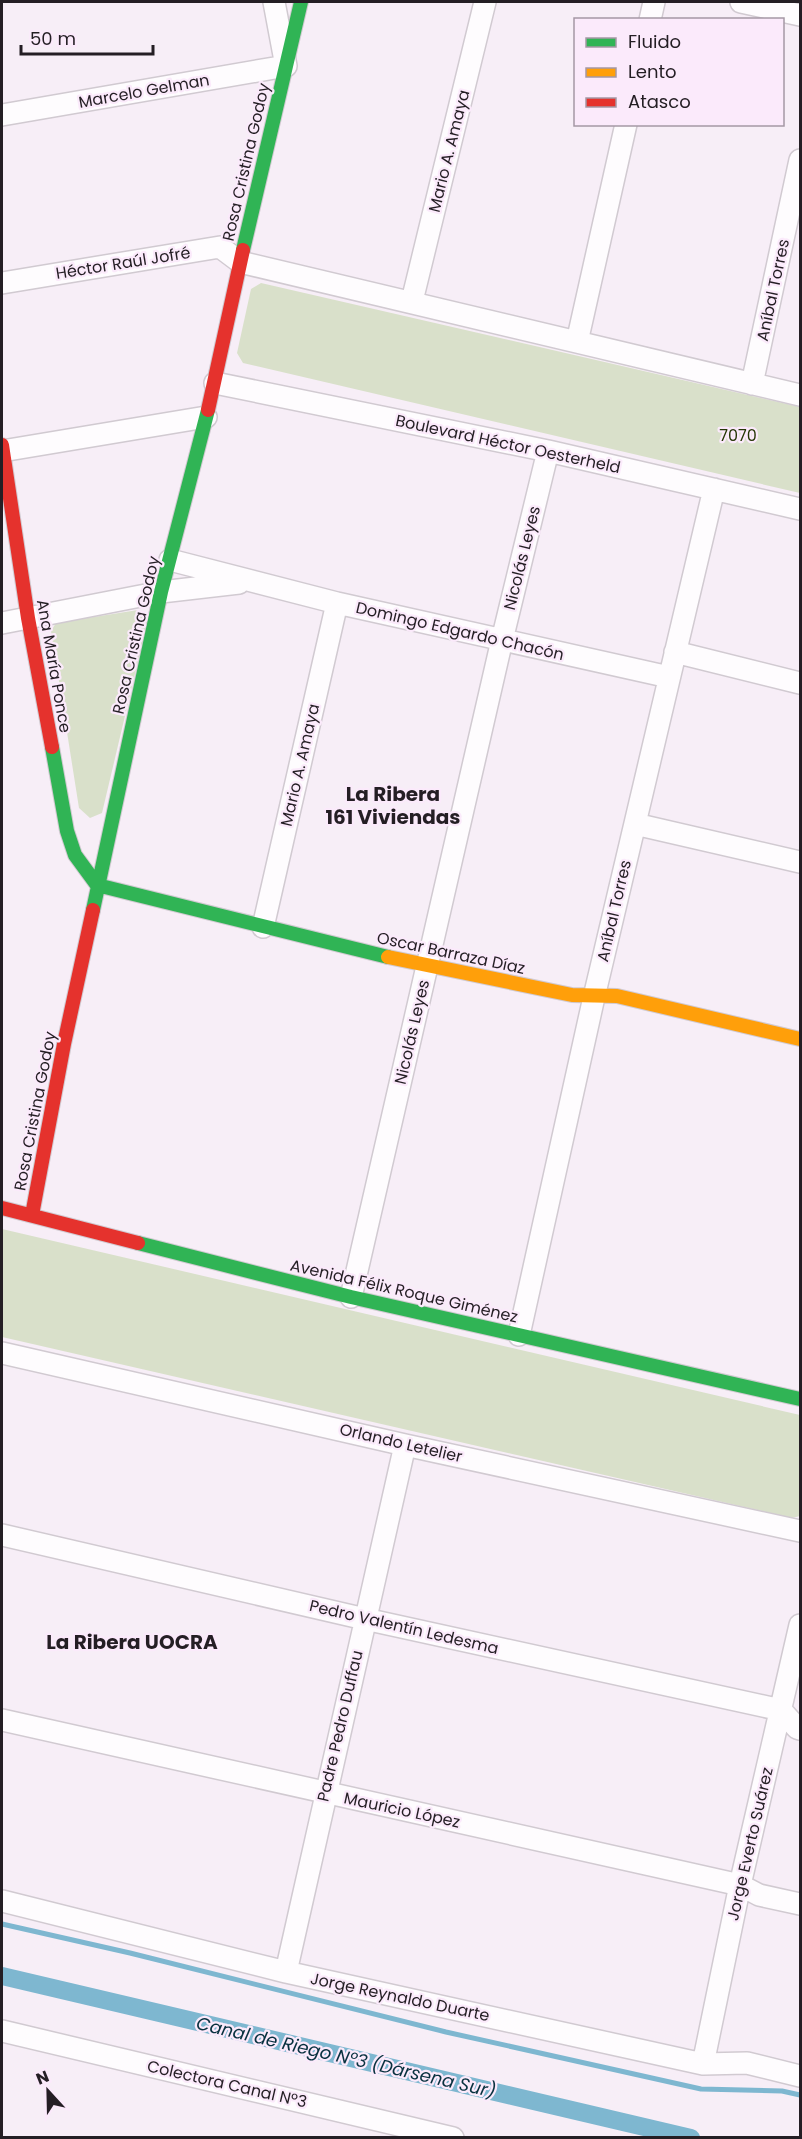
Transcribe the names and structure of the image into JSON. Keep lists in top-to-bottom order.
{
  "streets": {
    "street": [
      "Marcelo Gelman",
      "Mario A. Amaya",
      "Rosa Cristina Godoy",
      "Héctor Raúl Jofré",
      "Aníbal Torres",
      "Boulevard Héctor Oesterheld",
      "Nicolás Leyes",
      "Domingo Edgardo Chacón",
      "Ana María Ponce",
      "Oscar Barraza Díaz",
      "Avenida Félix Roque Giménez",
      "Orlando Letelier",
      "Pedro Valentín Ledesma",
      "Padre Pedro Duffau",
      "Mauricio López",
      "Jorge Everto Suárez",
      "Jorge Reynaldo Duarte",
      "Colectora Canal Nº3"
    ]
  },
  "crossings": [
    ["Marcelo Gelman", "Rosa Cristina Godoy"],
    ["Mario A. Amaya", "Domingo Edgardo Chacón"],
    ["Mario A. Amaya", "Oscar Barraza Díaz"],
    ["Rosa Cristina Godoy", "Héctor Raúl Jofré"],
    ["Rosa Cristina Godoy", "Boulevard Héctor Oesterheld"],
    ["Rosa Cristina Godoy", "Domingo Edgardo Chacón"],
    ["Rosa Cristina Godoy", "Ana María Ponce"],
    ["Rosa Cristina Godoy", "Oscar Barraza Díaz"],
    ["Rosa Cristina Godoy", "Avenida Félix Roque Giménez"],
    ["Aníbal Torres", "Boulevard Héctor Oesterheld"],
    ["Aníbal Torres", "Domingo Edgardo Chacón"],
    ["Aníbal Torres", "Oscar Barraza Díaz"],
    ["Aníbal Torres", "Avenida Félix Roque Giménez"],
    ["Boulevard Héctor Oesterheld", "Nicolás Leyes"],
    ["Nicolás Leyes", "Domingo Edgardo Chacón"],
    ["Nicolás Leyes", "Oscar Barraza Díaz"],
    ["Nicolás Leyes", "Avenida Félix Roque Giménez"],
    ["Domingo Edgardo Chacón", "Ana María Ponce"],
    ["Ana María Ponce", "Oscar Barraza Díaz"],
    ["Orlando Letelier", "Padre Pedro Duffau"],
    ["Pedro Valentín Ledesma", "Padre Pedro Duffau"],
    ["Pedro Valentín Ledesma", "Jorge Everto Suárez"],
    ["Padre Pedro Duffau", "Mauricio López"],
    ["Padre Pedro Duffau", "Jorge Reynaldo Duarte"],
    ["Mauricio López", "Jorge Everto Suárez"],
    ["Jorge Everto Suárez", "Jorge Reynaldo Duarte"]
  ],
  "districts": ["La Ribera 161 Viviendas", "La Ribera UOCRA"],
  "water": ["Canal de Riego Nº3 (Dársena Sur)"],
  "parks": ["7070"],
  "legend": ["Fluido", "Lento", "Atasco"],
  "scale_bar": "50 m",
  "north": "top"
}
